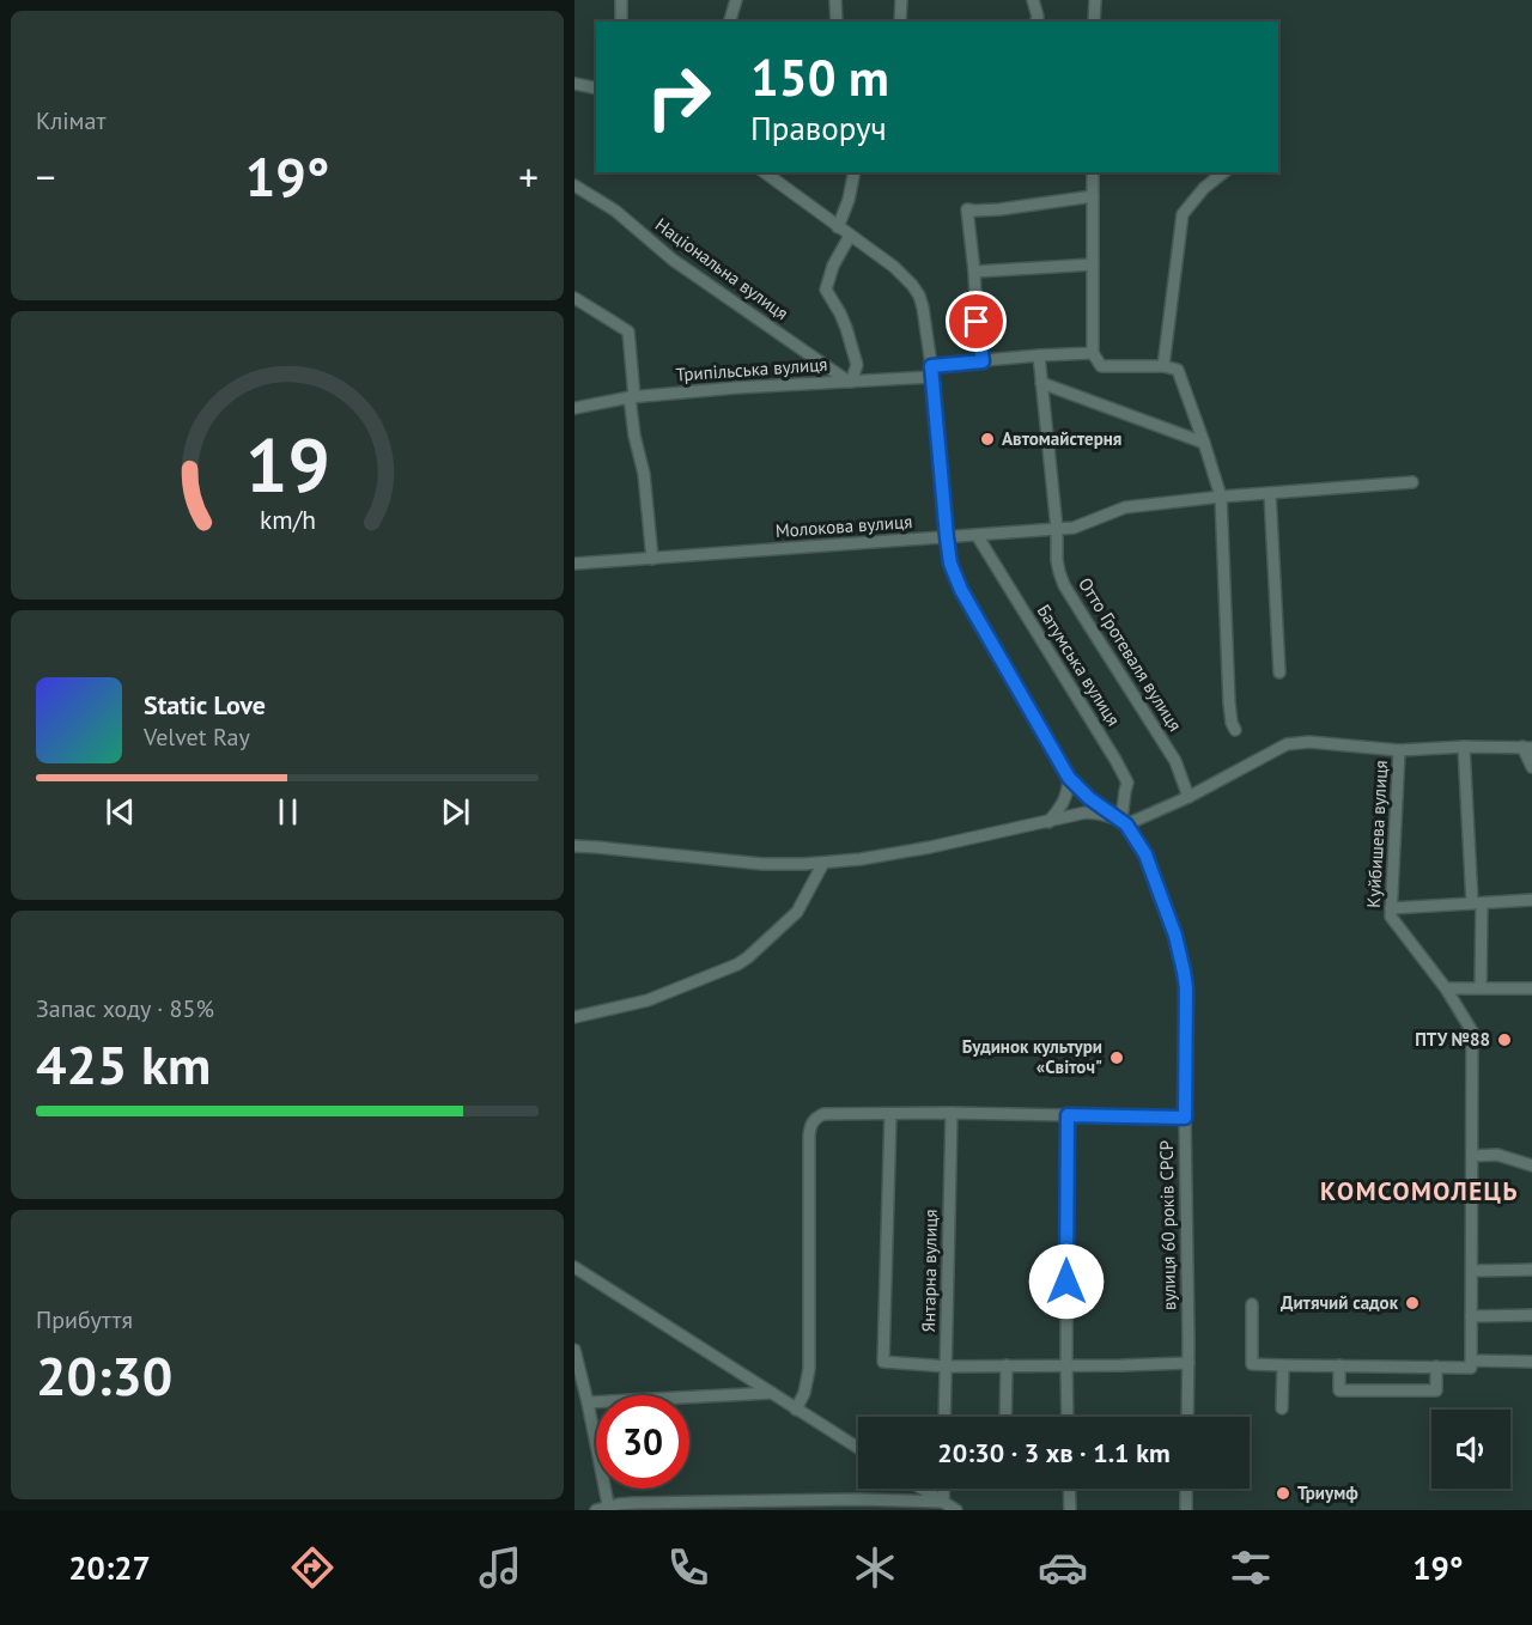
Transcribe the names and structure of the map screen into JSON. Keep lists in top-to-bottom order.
{
  "streets": {
    "street": [
      "Національна вулиця",
      "Трипільська вулиця",
      "Молокова вулиця",
      "Отто Гротеваля вулиця",
      "Батумська вулиця",
      "Куйбишева вулиця",
      "вулиця 60 років СРСР",
      "Янтарна вулиця"
    ]
  },
  "crossings": [
    ["Національна вулиця", "Трипільська вулиця"],
    ["Трипільська вулиця", "Отто Гротеваля вулиця"],
    ["Молокова вулиця", "Отто Гротеваля вулиця"],
    ["Молокова вулиця", "Батумська вулиця"],
    ["Отто Гротеваля вулиця", "Куйбишева вулиця"],
    ["Батумська вулиця", "Куйбишева вулиця"],
    ["Батумська вулиця", "вулиця 60 років СРСР"],
    ["Куйбишева вулиця", "вулиця 60 років СРСР"]
  ],
  "districts": ["КОМСОМОЛЕЦЬ"],
  "places": [
    "Автомайстерня",
    "ПТУ №88",
    "Будинок культури «Світоч\"",
    "Дитячий садок",
    "Триумф"
  ],
  "page": {
    "tile": [
      "Клімат",
      ["Запас ходу · 85%", "425 km"],
      ["Прибуття", "20:30"]
    ],
    "turn": ["150 m", "Праворуч"],
    "heat": ["−", "19°", "+"],
    "song": ["Static Love", "Velvet Ray"],
    "limit": "30",
    "trip": "20:30 · 3 хв · 1.1 km",
    "tabs": ["20:27", "19°"],
    "gauge": ["19", "km/h"]
  }
}
